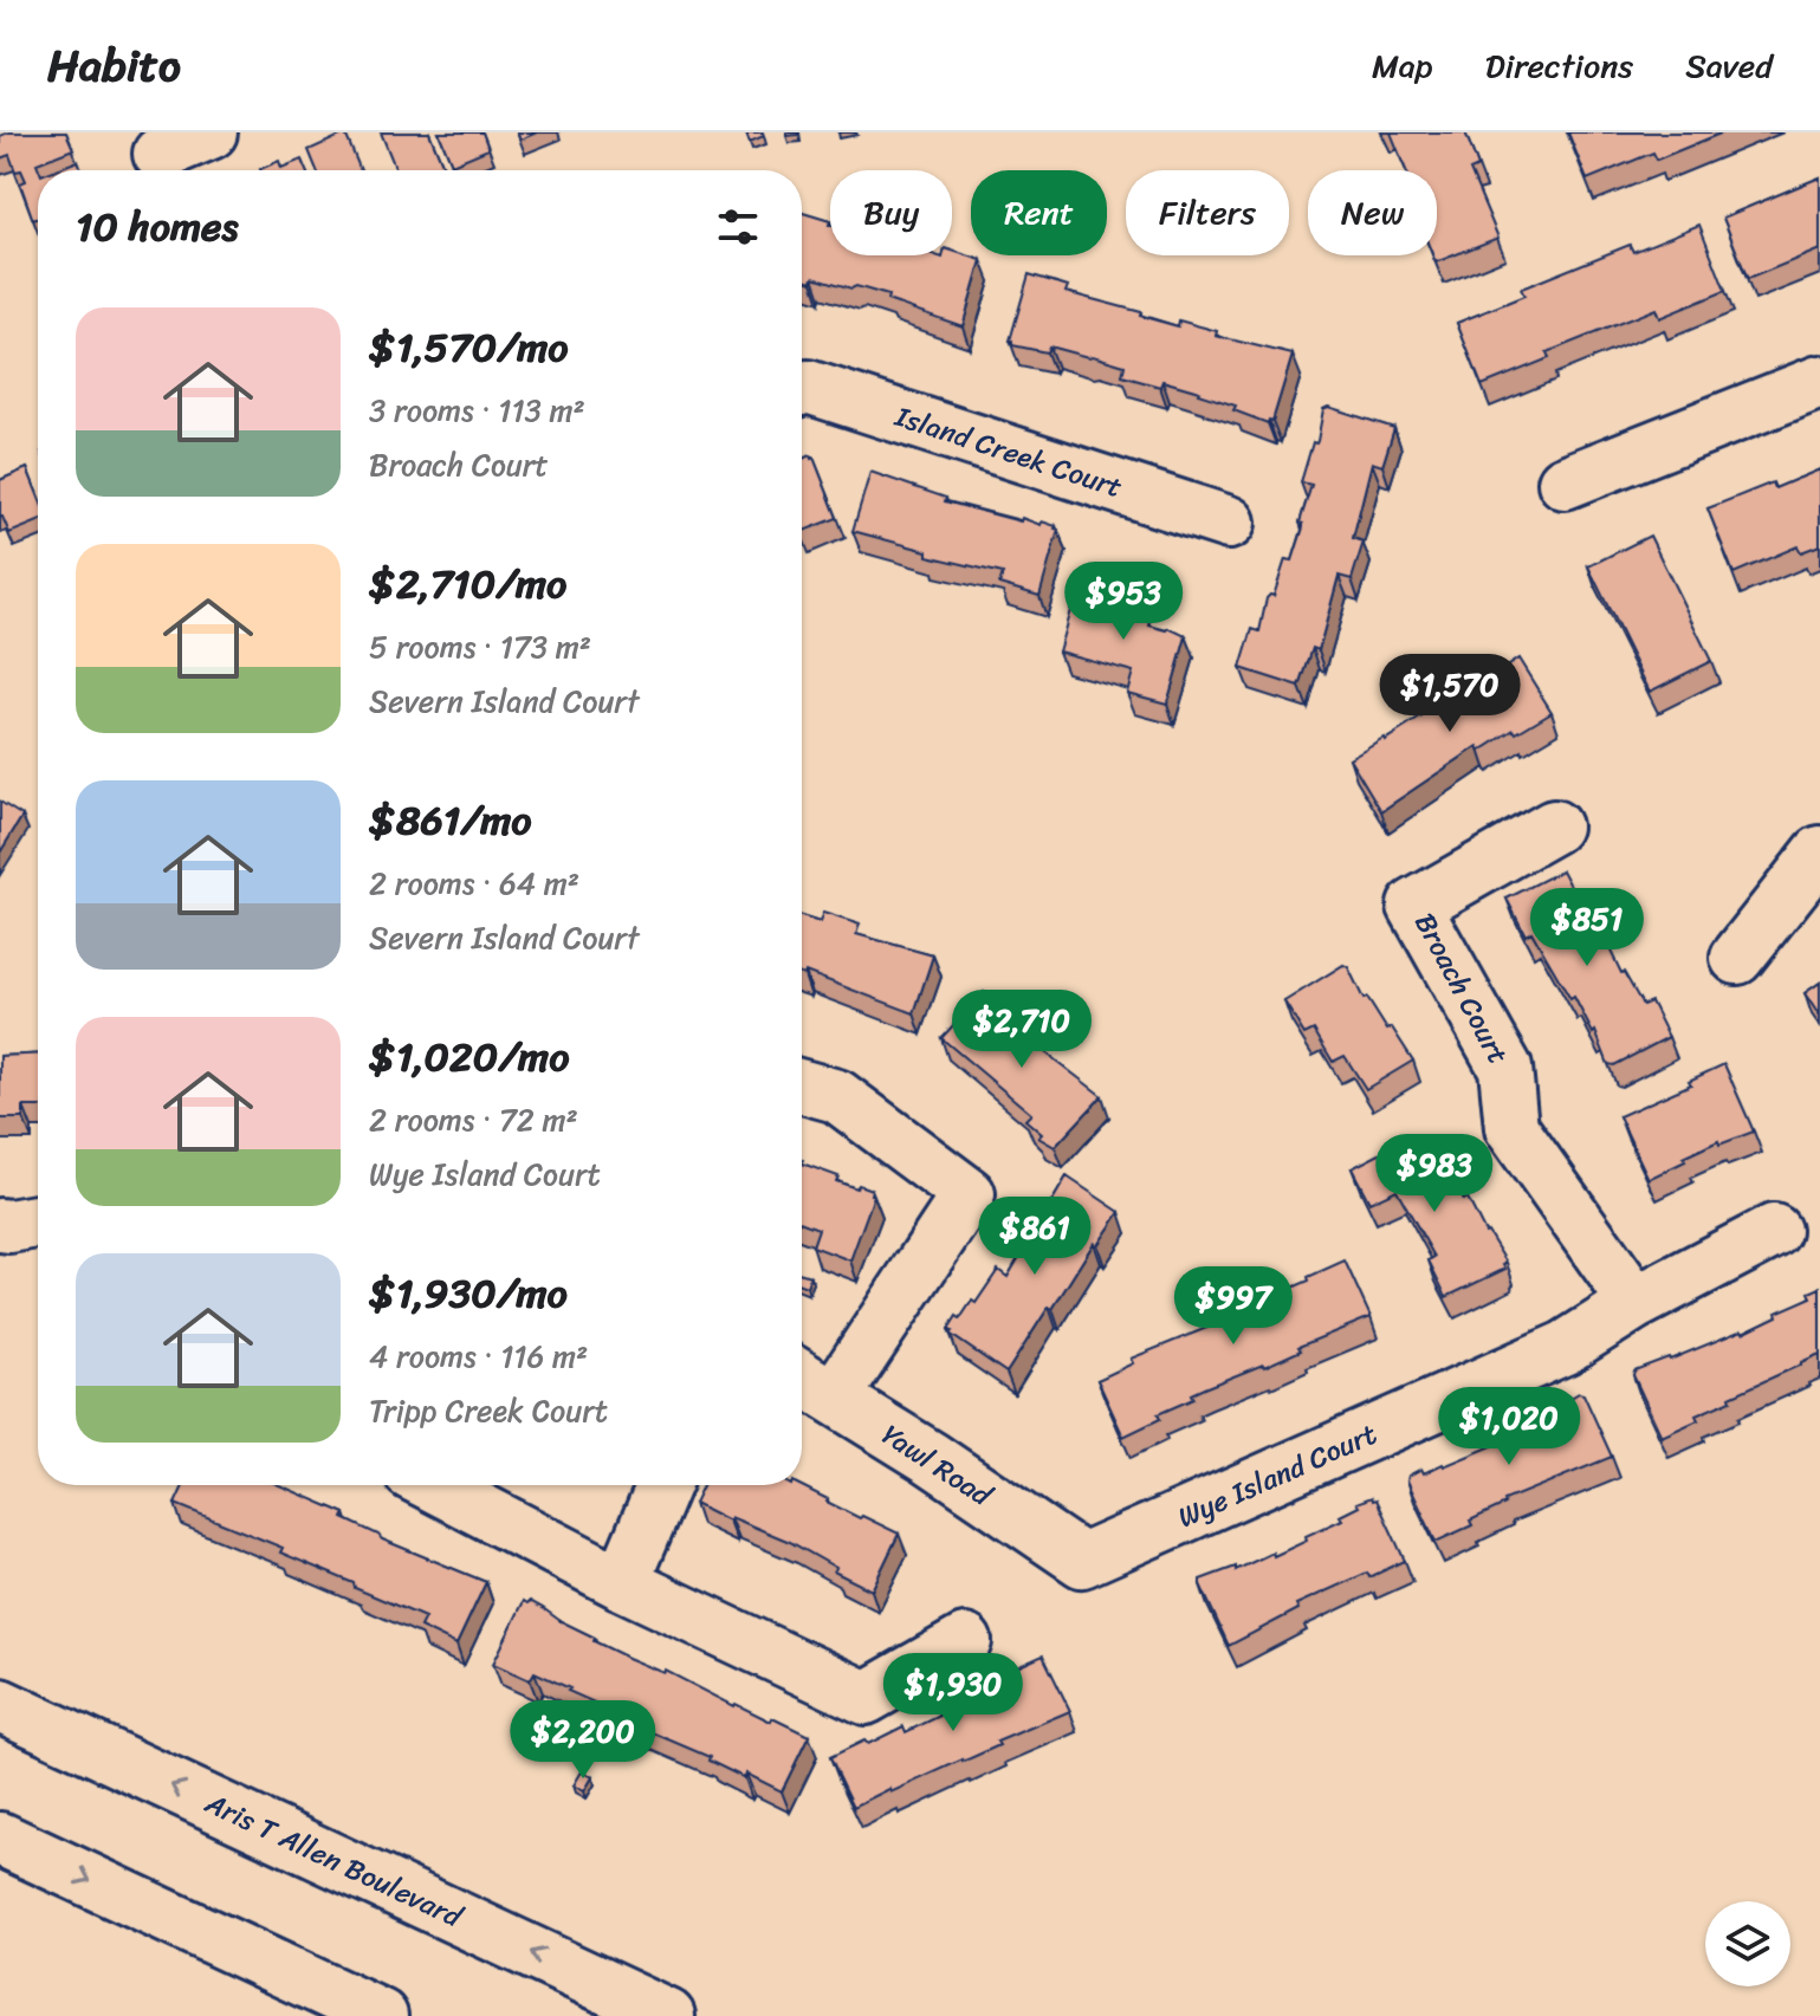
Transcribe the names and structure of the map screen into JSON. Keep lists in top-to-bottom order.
{
  "streets": {
    "street": [
      "Island Creek Court",
      "Broach Court",
      "Yawl Road",
      "Wye Island Court",
      "Aris T Allen Boulevard"
    ]
  },
  "crossings": [
    ["Broach Court", "Wye Island Court"],
    ["Yawl Road", "Wye Island Court"]
  ],
  "page": {
    "header": "Habito",
    "nav": ["Map", "Directions", "Saved"],
    "chip": [
      "Buy",
      "Rent",
      "Filters",
      "New"
    ],
    "heading": "10 homes",
    "list": [
      {
        "name": "$1,570/mo",
        "note": "3 rooms · 113 m² · Broach Court"
      },
      {
        "name": "$2,710/mo",
        "note": "5 rooms · 173 m² · Severn Island Court"
      },
      {
        "name": "$861/mo",
        "note": "2 rooms · 64 m² · Severn Island Court"
      },
      {
        "name": "$1,020/mo",
        "note": "2 rooms · 72 m² · Wye Island Court"
      },
      {
        "name": "$1,930/mo",
        "note": "4 rooms · 116 m² · Tripp Creek Court"
      }
    ],
    "price": [
      "$953",
      "$1,570",
      "$851",
      "$2,710",
      "$983",
      "$861",
      "$997",
      "$1,020",
      "$1,930",
      "$2,200"
    ]
  }
}
